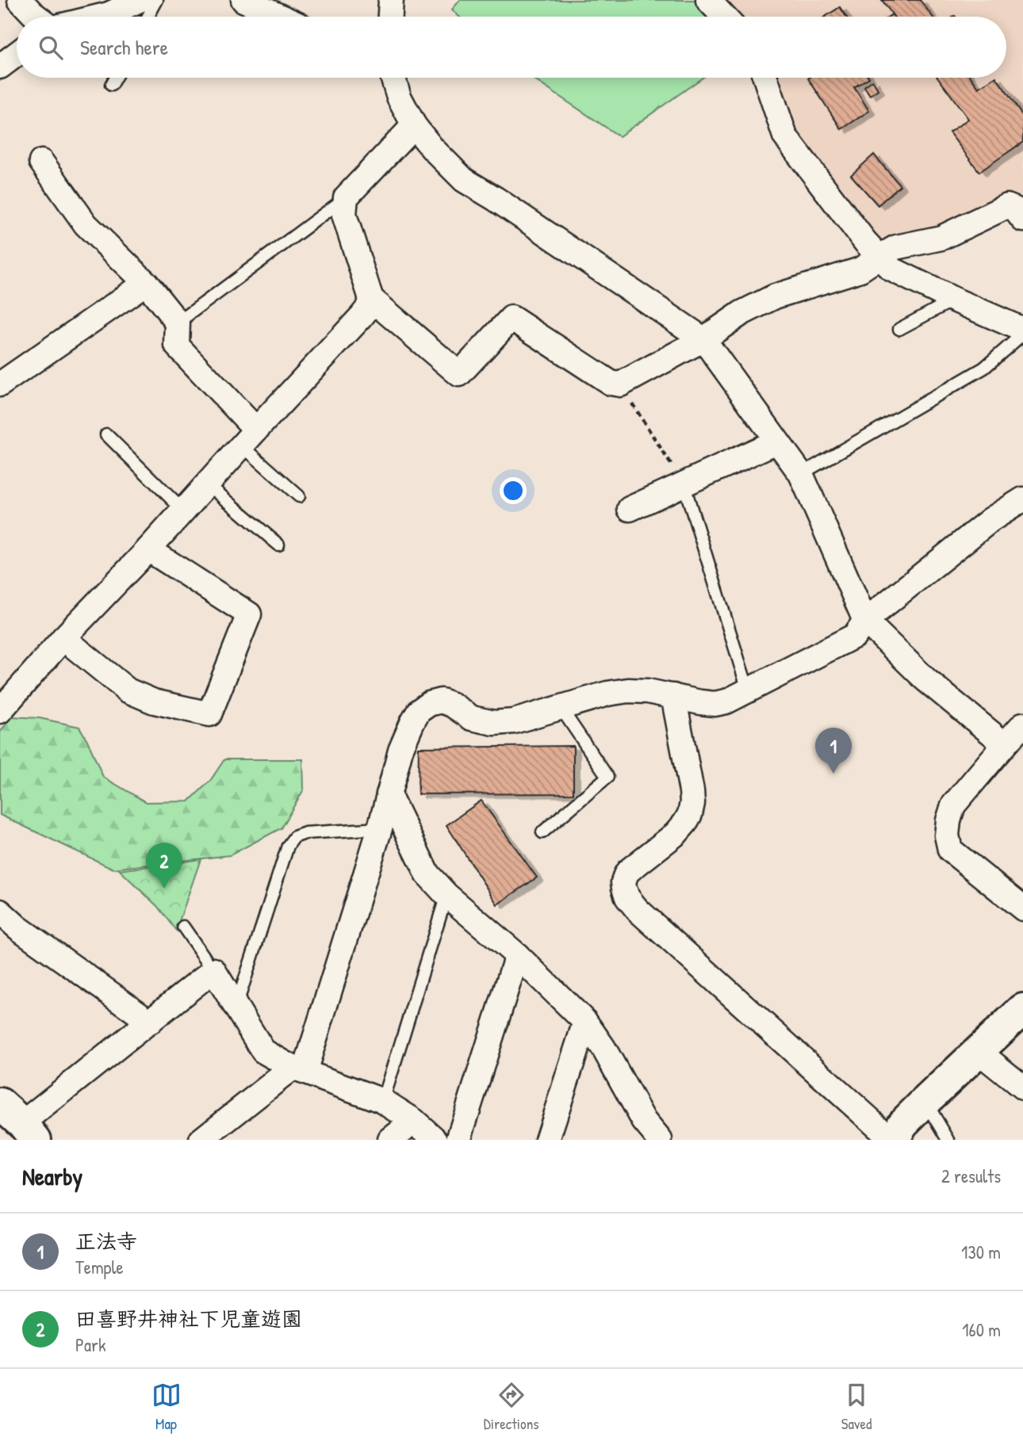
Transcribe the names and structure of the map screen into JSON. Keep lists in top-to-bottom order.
{
  "page": {
    "search": "Search here",
    "pins": ["1", "2"],
    "heading": ["Nearby", "2 results"],
    "list": [
      {
        "mark": "1",
        "name": "正法寺",
        "note": "Temple",
        "value": "130 m"
      },
      {
        "mark": "2",
        "name": "田喜野井神社下児童遊園",
        "note": "Park",
        "value": "160 m"
      }
    ],
    "nav": ["Map", "Directions", "Saved"]
  }
}
